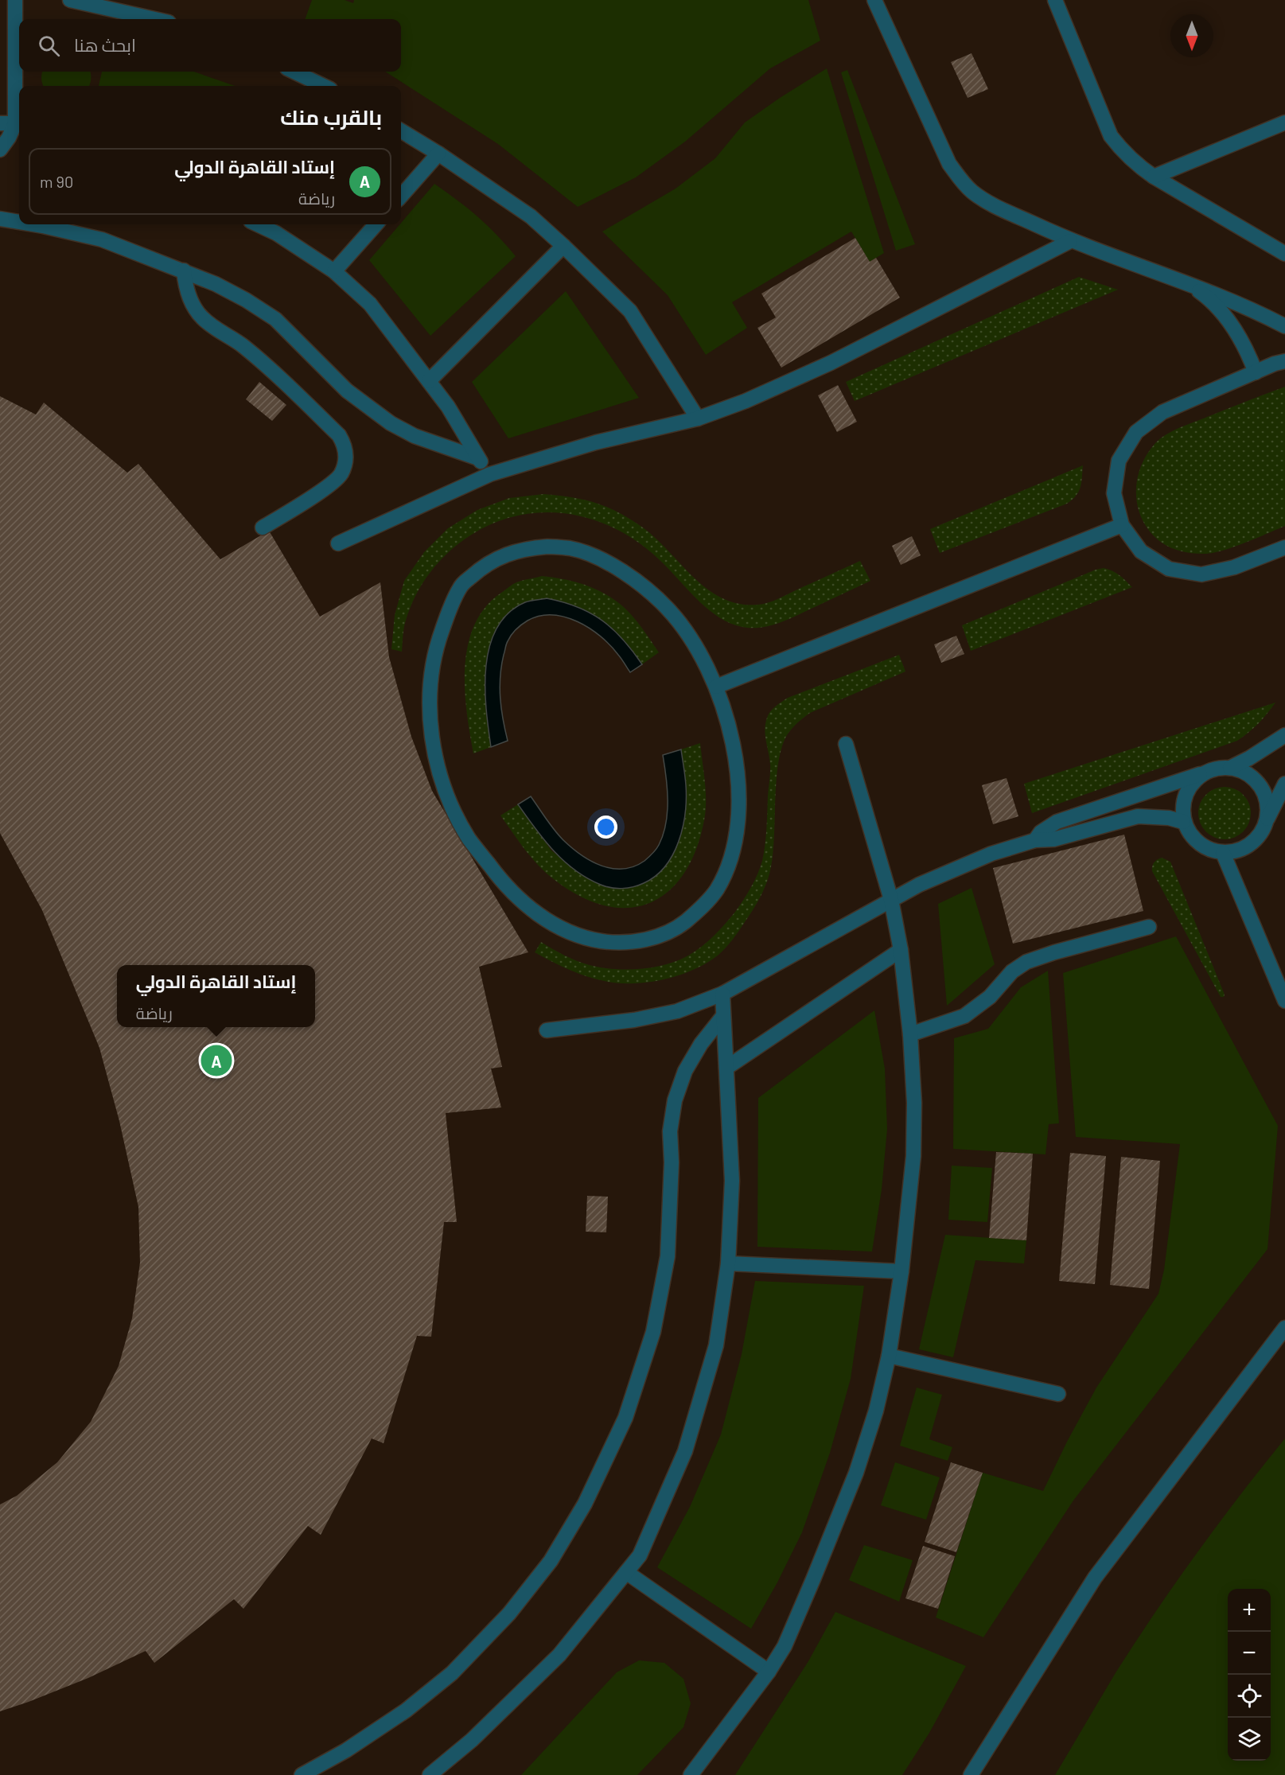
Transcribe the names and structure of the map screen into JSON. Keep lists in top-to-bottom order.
{
  "north": "bottom",
  "page": {
    "search": "ابحث هنا",
    "heading": "بالقرب منك",
    "list": [
      {
        "mark": "A",
        "name": "إستاد القاهرة الدولي",
        "note": "رياضة",
        "value": "90 m"
      }
    ],
    "popup": ["إستاد القاهرة الدولي", "رياضة"],
    "pins": "A",
    "map_buttons": ["+", "−"]
  }
}
